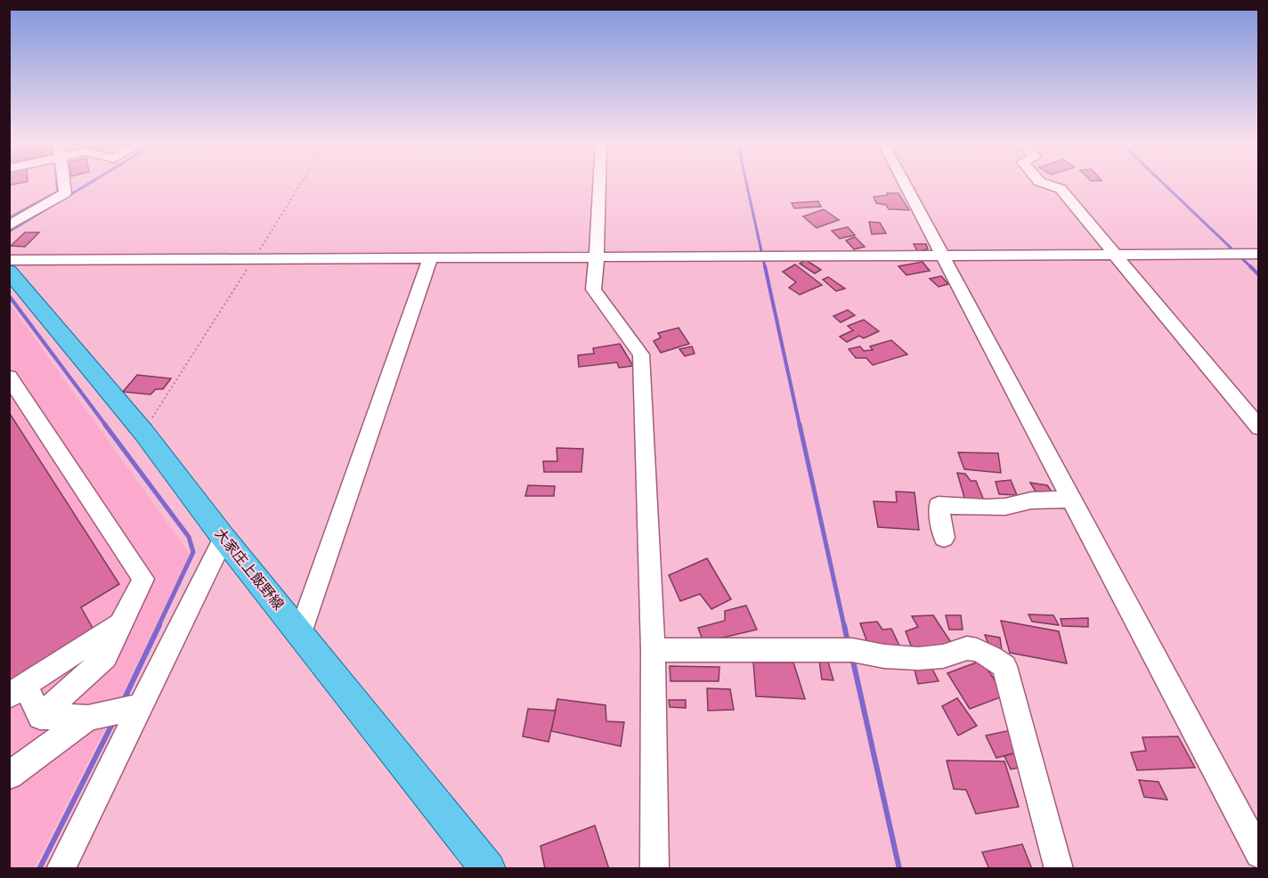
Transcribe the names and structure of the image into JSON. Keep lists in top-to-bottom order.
{
  "streets": {
    "main road": ["大家庄上飯野線"]
  }
}
